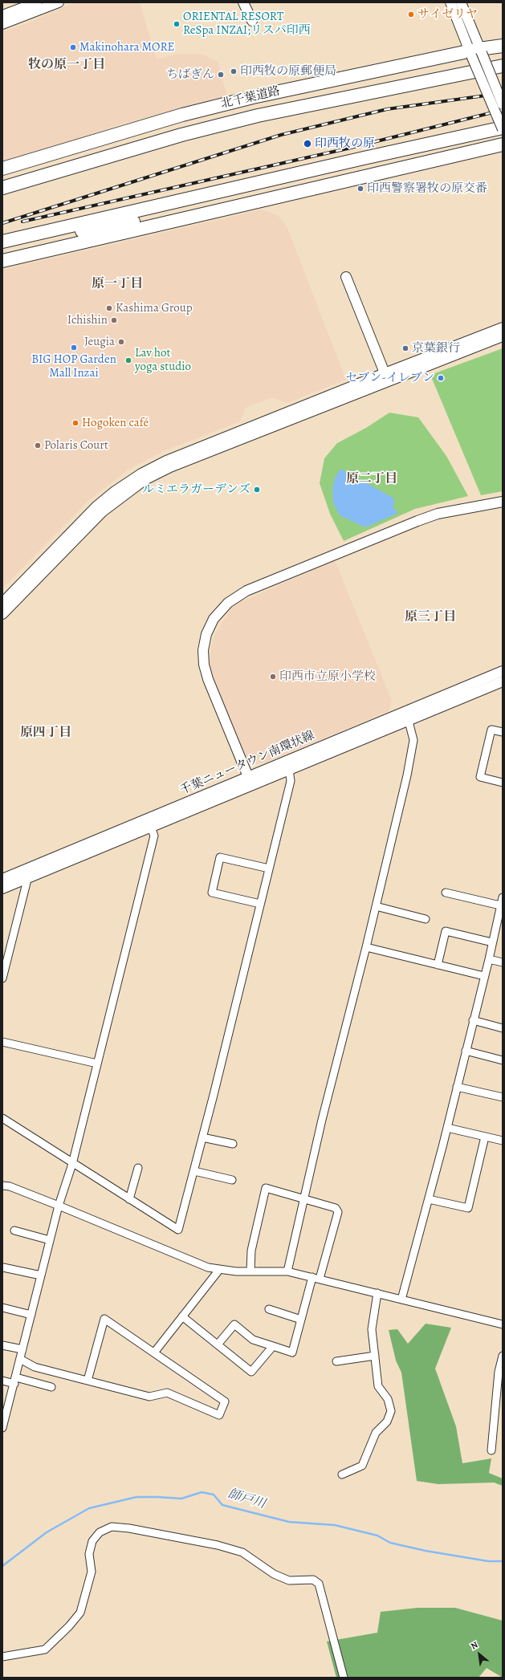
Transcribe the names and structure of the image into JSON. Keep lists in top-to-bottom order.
{
  "streets": {
    "highway": ["北千葉道路"],
    "street": ["千葉ニュータウン南環状線"]
  },
  "districts": [
    "牧の原一丁目",
    "原一丁目",
    "原二丁目",
    "原三丁目",
    "原四丁目"
  ],
  "water": ["師戸川"],
  "places": [
    "サイゼリヤ",
    "ORIENTAL RESORT ReSpa INZAI;リスパ印西",
    "Makinohara MORE",
    "印西牧の原郵便局",
    "ちばぎん",
    "印西牧の原",
    "印西警察署牧の原交番",
    "Kashima Group",
    "Ichishin",
    "Jeugia",
    "BIG HOP Garden Mall Inzai",
    "京葉銀行",
    "Lav hot yoga studio",
    "セブン-イレブン",
    "Hogoken café",
    "Polaris Court",
    "ルミエラガーデンズ",
    "印西市立原小学校"
  ],
  "north": "top left"
}
